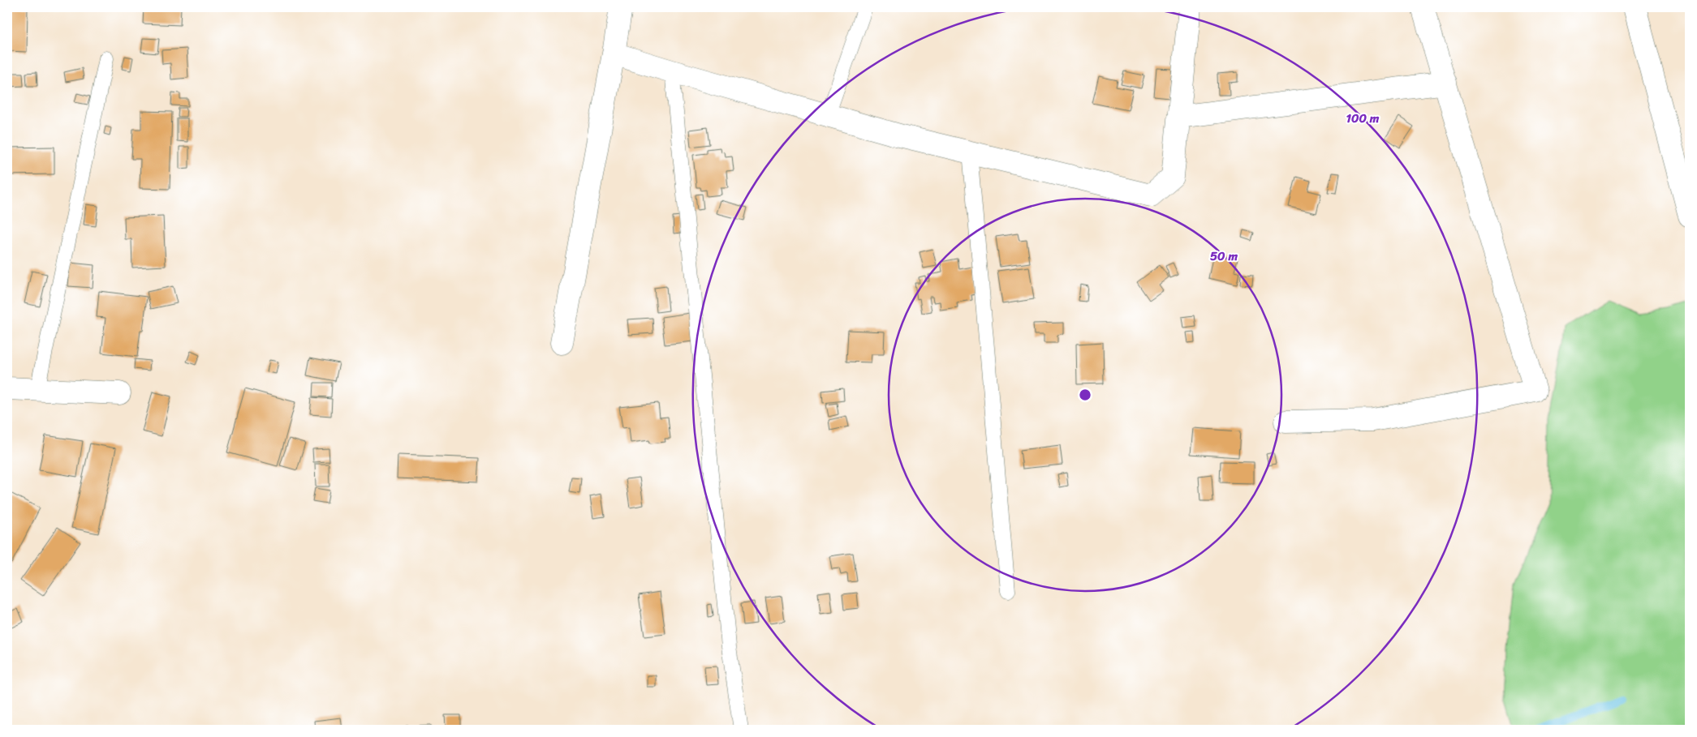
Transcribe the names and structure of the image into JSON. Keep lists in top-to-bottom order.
{
  "rings": ["100 m", "50 m"]
}
